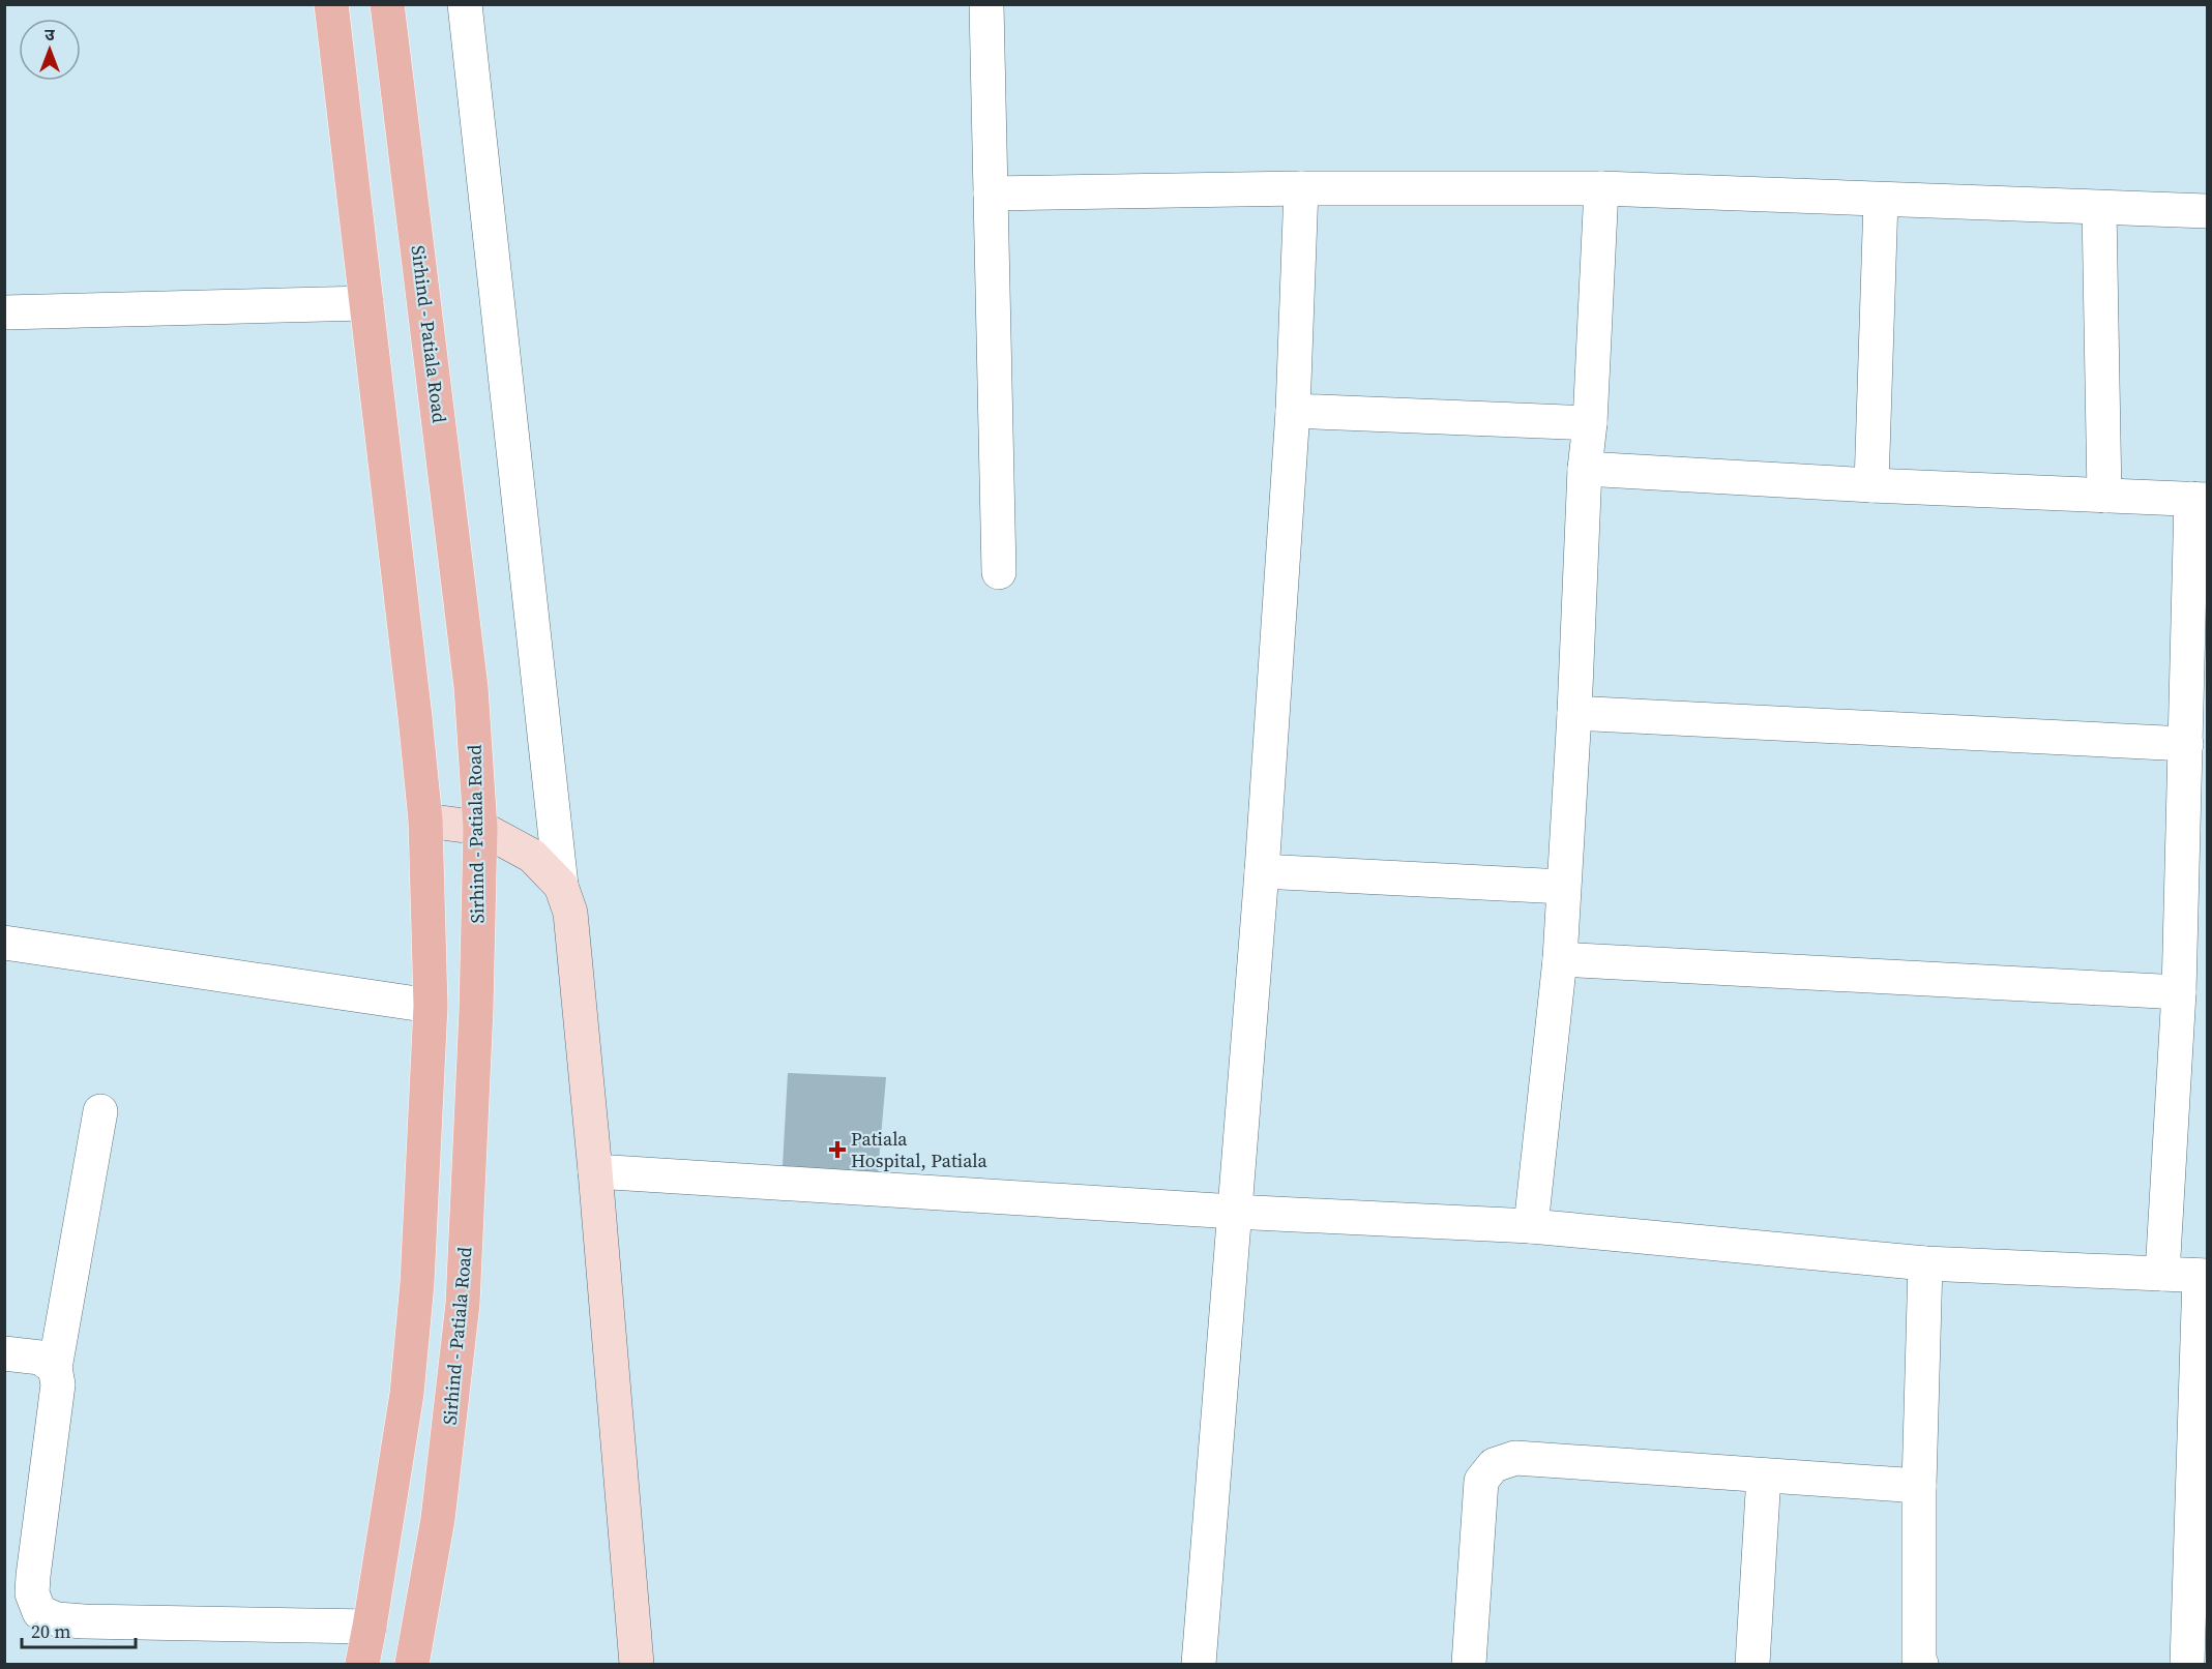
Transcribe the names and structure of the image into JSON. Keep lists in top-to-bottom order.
{
  "streets": {
    "main road": ["Sirhind - Patiala Road"]
  },
  "places": {
    "health": ["Patiala Hospital, Patiala"]
  },
  "scale_bar": "20 m",
  "north": "top"
}
